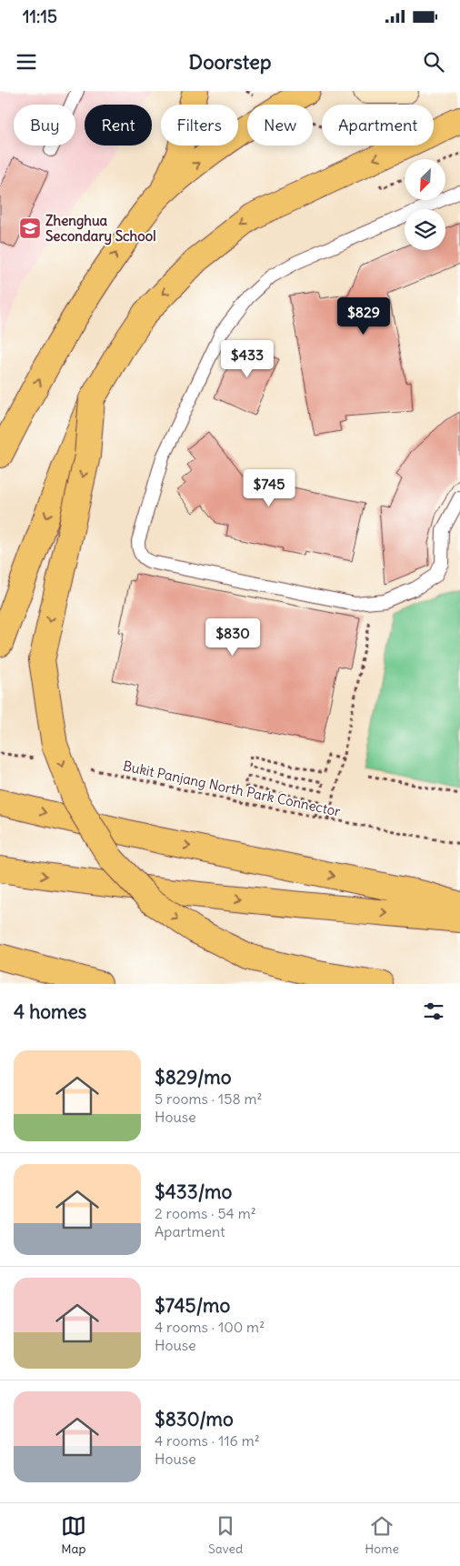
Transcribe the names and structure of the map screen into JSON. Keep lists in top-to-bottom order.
{
  "streets": {
    "path": ["Bukit Panjang North Park Connector"]
  },
  "places": {
    "school or university": ["Zhenghua Secondary School"]
  },
  "north": "bottom left",
  "page": {
    "status": "11:15",
    "header": "Doorstep",
    "chip": [
      "Buy",
      "Rent",
      "Filters",
      "New",
      "Apartment"
    ],
    "price": [
      "$829",
      "$433",
      "$745",
      "$830"
    ],
    "heading": "4 homes",
    "list": [
      {
        "name": "$829/mo",
        "note": "5 rooms · 158 m² · House"
      },
      {
        "name": "$433/mo",
        "note": "2 rooms · 54 m² · Apartment"
      },
      {
        "name": "$745/mo",
        "note": "4 rooms · 100 m² · House"
      },
      {
        "name": "$830/mo",
        "note": "4 rooms · 116 m² · House"
      }
    ],
    "tabs": ["Map", "Saved", "Home"]
  }
}
